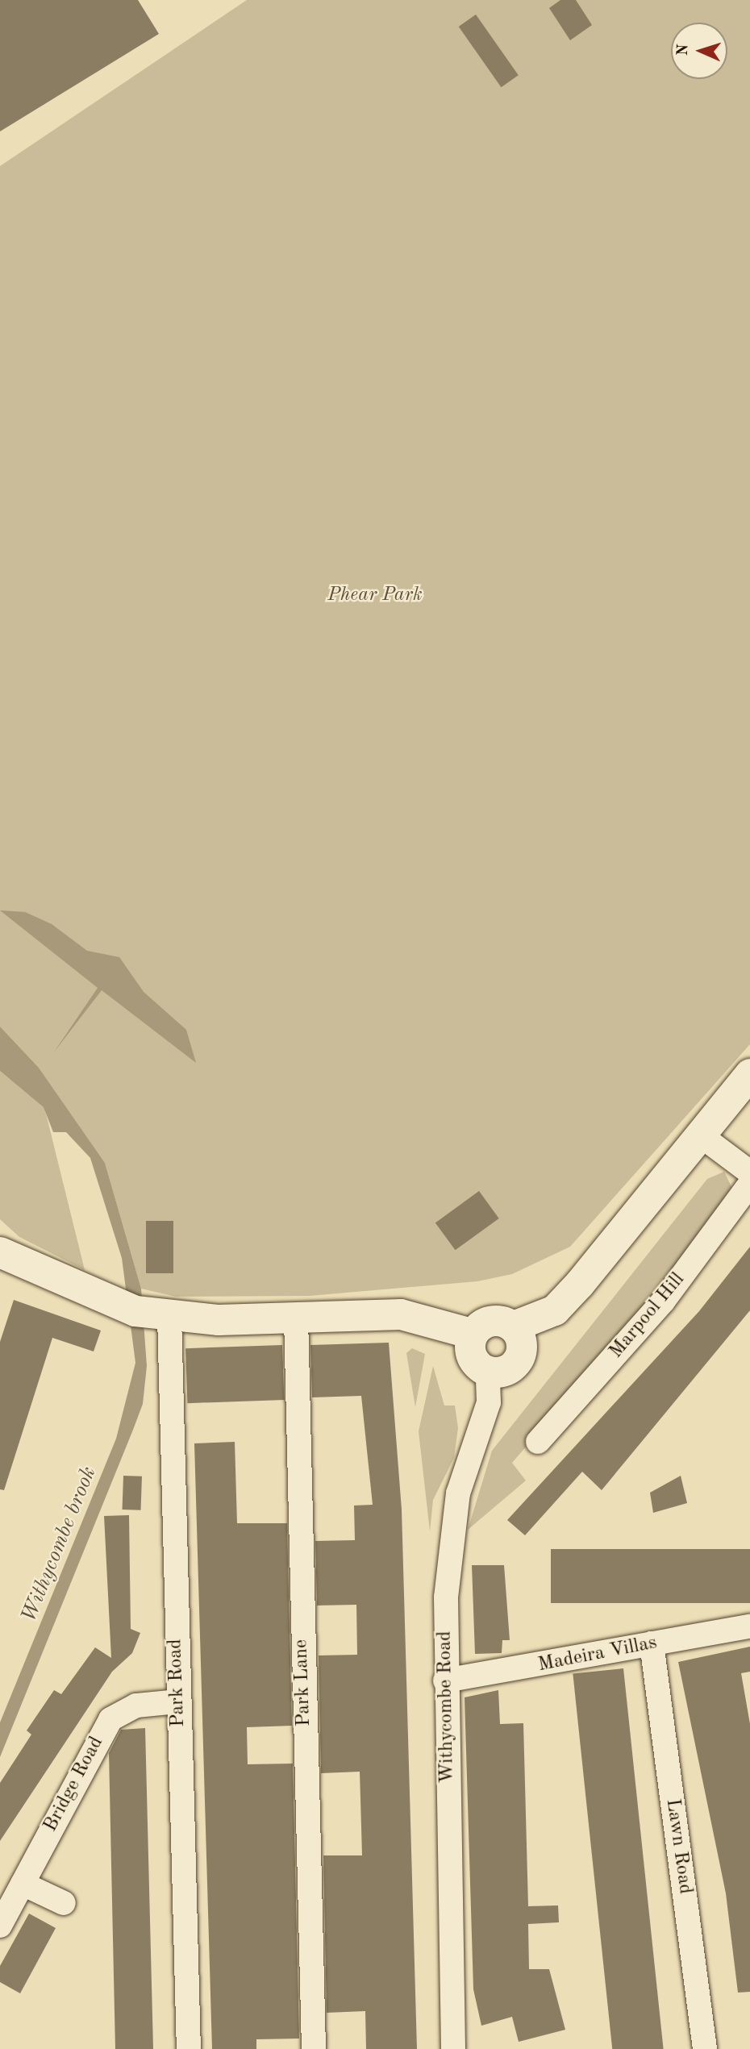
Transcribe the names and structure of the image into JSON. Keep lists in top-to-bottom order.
{
  "streets": {
    "street": [
      "Marpool Hill",
      "Madeira Villas",
      "Park Road",
      "Park Lane",
      "Withycombe Road",
      "Bridge Road",
      "Lawn Road"
    ]
  },
  "crossings": [
    ["Madeira Villas", "Withycombe Road"],
    ["Madeira Villas", "Lawn Road"],
    ["Park Road", "Bridge Road"]
  ],
  "water": ["Withycombe brook"],
  "parks": ["Phear Park"],
  "north": "left"
}
